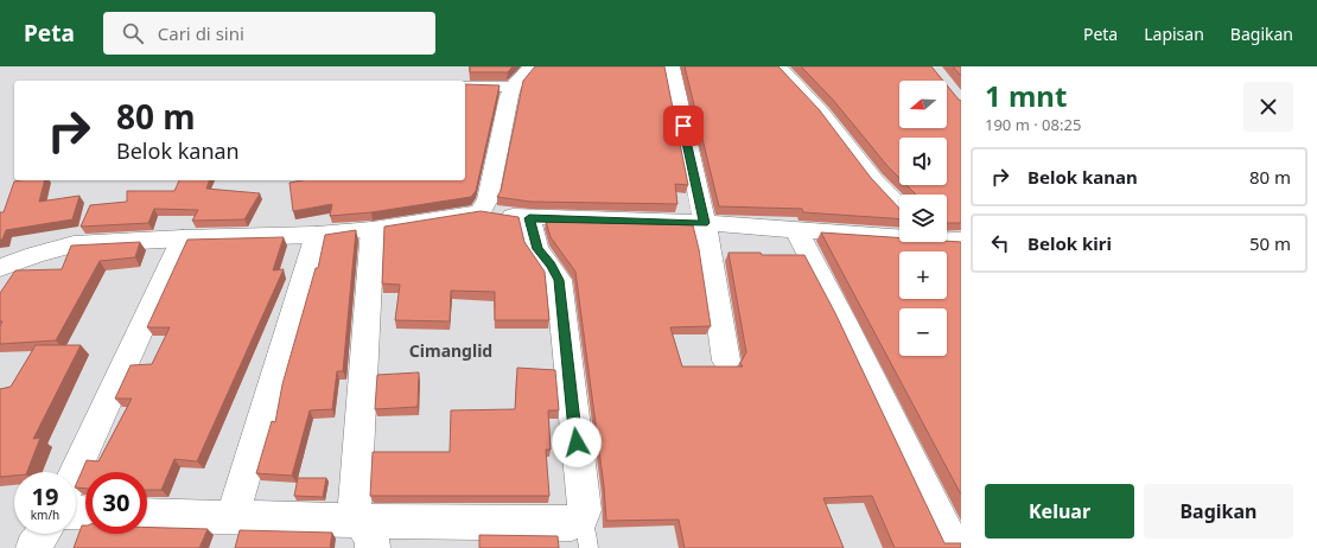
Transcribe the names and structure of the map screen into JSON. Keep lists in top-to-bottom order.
{
  "districts": ["Cimanglid"],
  "north": "left",
  "page": {
    "header": "Peta",
    "search": "Cari di sini",
    "nav": ["Peta", "Lapisan", "Bagikan"],
    "heading": ["1 mnt", "190 m · 08:25"],
    "map_buttons": ["+", "−"],
    "turn": ["80 m", "Belok kanan"],
    "list": [
      {
        "name": "Belok kanan",
        "value": "80 m"
      },
      {
        "name": "Belok kiri",
        "value": "50 m"
      }
    ],
    "speed": "19 km/h",
    "limit": "30",
    "buttons": ["Keluar", "Bagikan"]
  }
}
